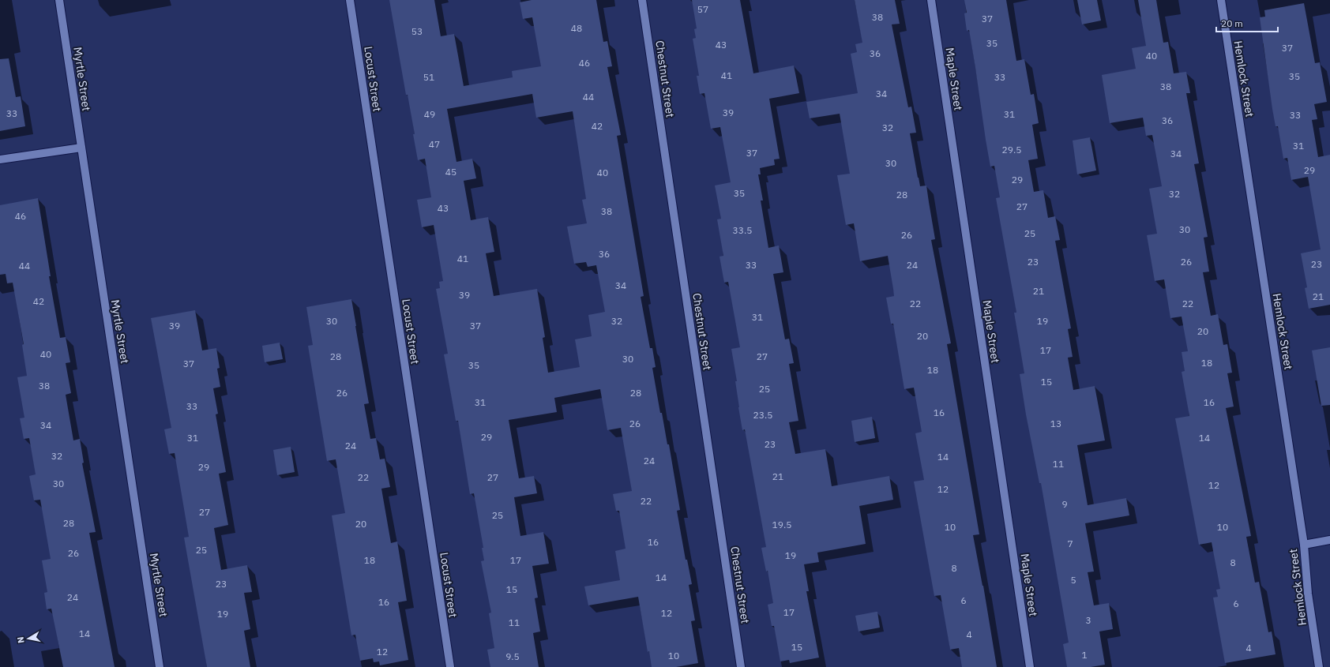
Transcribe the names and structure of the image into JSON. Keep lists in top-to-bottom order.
{
  "streets": {
    "street": [
      "Myrtle Street",
      "Locust Street",
      "Chestnut Street",
      "Maple Street",
      "Hemlock Street"
    ]
  },
  "house_numbers": [
    "57",
    "38",
    "37",
    "48",
    "53",
    "35",
    "43",
    "37",
    "36",
    "40",
    "46",
    "41",
    "35",
    "51",
    "33",
    "38",
    "34",
    "44",
    "39",
    "33",
    "49",
    "31",
    "33",
    "36",
    "42",
    "32",
    "47",
    "31",
    "29.5",
    "37",
    "34",
    "30",
    "29",
    "45",
    "40",
    "29",
    "35",
    "32",
    "28",
    "27",
    "43",
    "38",
    "46",
    "30",
    "33.5",
    "25",
    "26",
    "36",
    "41",
    "23",
    "26",
    "23",
    "33",
    "24",
    "44",
    "34",
    "21",
    "39",
    "21",
    "42",
    "22",
    "22",
    "31",
    "30",
    "32",
    "19",
    "39",
    "37",
    "20",
    "20",
    "17",
    "40",
    "28",
    "27",
    "30",
    "18",
    "37",
    "35",
    "18",
    "15",
    "38",
    "25",
    "26",
    "28",
    "31",
    "16",
    "33",
    "16",
    "23.5",
    "26",
    "13",
    "34",
    "29",
    "31",
    "14",
    "23",
    "24",
    "32",
    "14",
    "24",
    "11",
    "29",
    "21",
    "22",
    "27",
    "30",
    "12",
    "12",
    "22",
    "9",
    "27",
    "25",
    "28",
    "20",
    "19.5",
    "10",
    "10",
    "16",
    "7",
    "25",
    "26",
    "19",
    "18",
    "17",
    "8",
    "8",
    "14",
    "5",
    "23",
    "15",
    "24",
    "6",
    "16",
    "6",
    "17",
    "12",
    "19",
    "3",
    "11",
    "14",
    "4",
    "15",
    "4",
    "12",
    "1",
    "10",
    "9.5"
  ],
  "scale_bar": "20 m",
  "north": "left"
}
